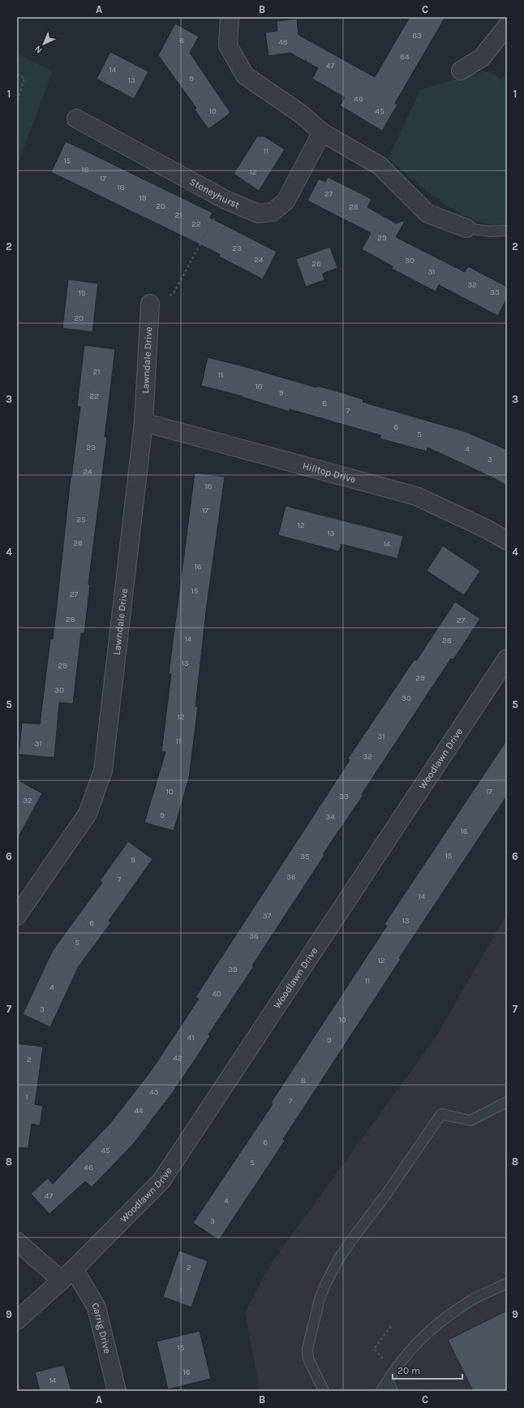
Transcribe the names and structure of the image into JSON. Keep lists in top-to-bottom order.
{
  "streets": {
    "street": [
      "Stoneyhurst",
      "Lawndale Drive",
      "Hilltop Drive",
      "Woodlawn Drive",
      "Carrig Drive"
    ]
  },
  "crossings": [
    ["Lawndale Drive", "Hilltop Drive"],
    ["Woodlawn Drive", "Carrig Drive"]
  ],
  "house_numbers": [
    "63",
    "8",
    "48",
    "64",
    "47",
    "14",
    "9",
    "13",
    "46",
    "10",
    "45",
    "11",
    "15",
    "16",
    "12",
    "17",
    "18",
    "27",
    "19",
    "20",
    "28",
    "21",
    "22",
    "29",
    "23",
    "24",
    "30",
    "26",
    "31",
    "32",
    "33",
    "19",
    "20",
    "21",
    "11",
    "10",
    "9",
    "22",
    "8",
    "7",
    "6",
    "5",
    "23",
    "4",
    "3",
    "24",
    "18",
    "17",
    "25",
    "12",
    "13",
    "26",
    "14",
    "16",
    "15",
    "27",
    "28",
    "27",
    "14",
    "28",
    "13",
    "29",
    "29",
    "30",
    "30",
    "12",
    "31",
    "11",
    "31",
    "32",
    "10",
    "17",
    "33",
    "32",
    "9",
    "34",
    "16",
    "15",
    "35",
    "8",
    "36",
    "7",
    "14",
    "37",
    "13",
    "6",
    "38",
    "5",
    "12",
    "39",
    "11",
    "4",
    "40",
    "3",
    "10",
    "41",
    "9",
    "42",
    "2",
    "8",
    "43",
    "1",
    "7",
    "44",
    "6",
    "45",
    "5",
    "46",
    "47",
    "4",
    "3",
    "2",
    "1",
    "15",
    "16",
    "14"
  ],
  "scale_bar": "20 m",
  "north": "bottom left",
  "grid": {
    "columns": ["A", "B", "C"],
    "rows": [
      "1",
      "2",
      "3",
      "4",
      "5",
      "6",
      "7",
      "8",
      "9"
    ]
  }
}
